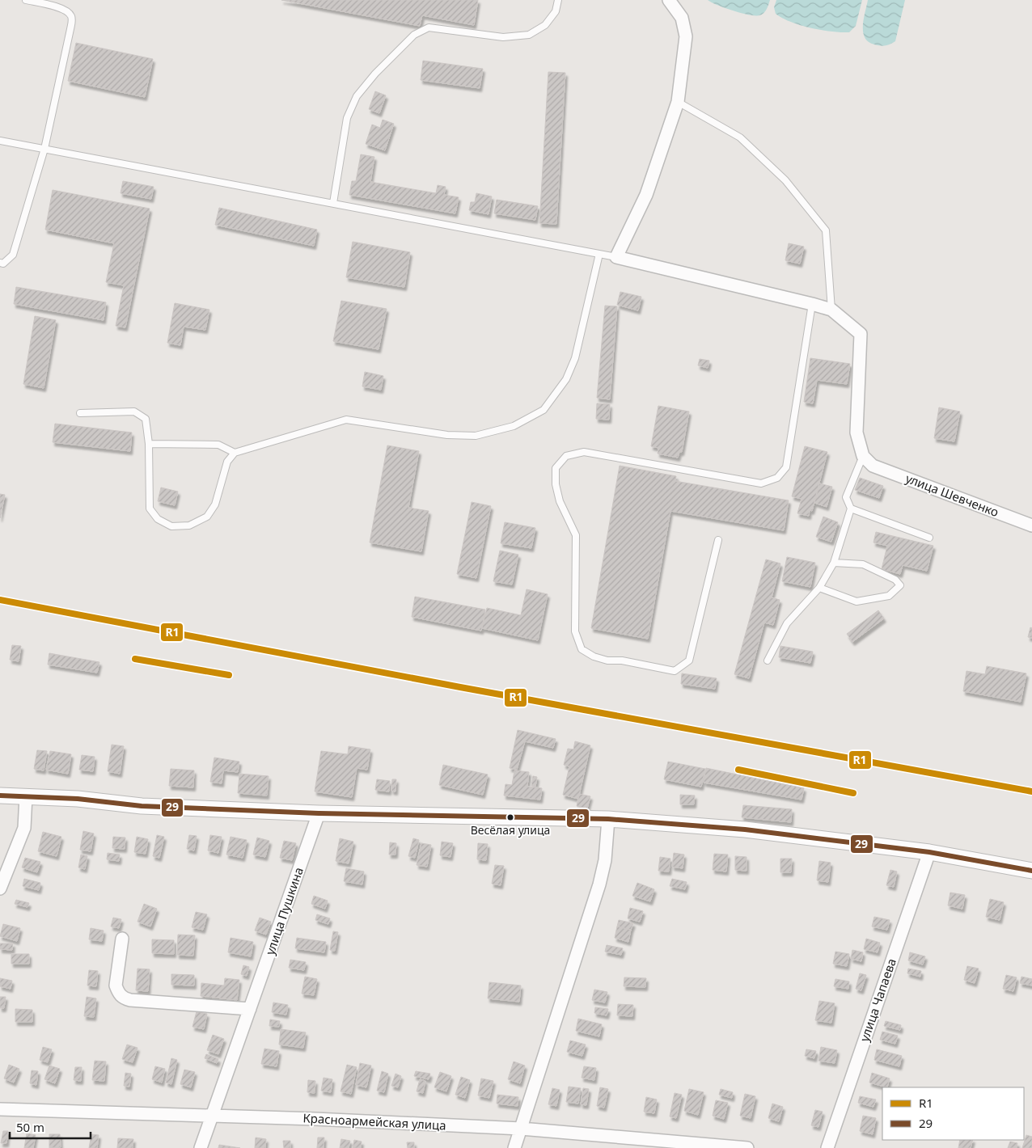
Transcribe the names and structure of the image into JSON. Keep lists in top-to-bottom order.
{
  "streets": {
    "street": [
      "улица Шевченко",
      "улица Пушкина",
      "улица Чапаева",
      "Красноармейская улица"
    ]
  },
  "crossings": [
    ["улица Пушкина", "Красноармейская улица"]
  ],
  "places": ["Весёлая улица"],
  "lines": ["transit line R1", "transit line 29"],
  "legend": ["R1", "29"],
  "scale_bar": "50 m"
}
